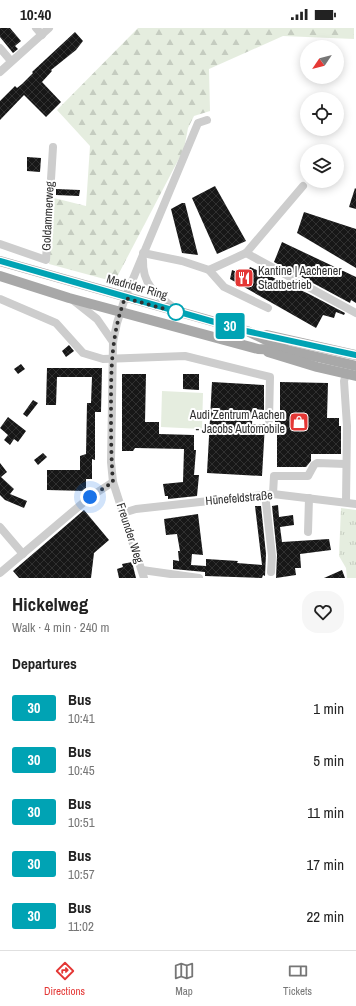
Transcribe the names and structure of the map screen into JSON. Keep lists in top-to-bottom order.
{
  "streets": {
    "main road": ["Madrider Ring"],
    "street": ["Goldammerweg", "Hünefeldstraße", "Freunder Weg"]
  },
  "crossings": [
    ["Madrider Ring", "Freunder Weg"],
    ["Hünefeldstraße", "Freunder Weg"]
  ],
  "places": {
    "restaurant": ["Kantine | Aachener Stadtbetrieb"],
    "shop": ["Audi Zentrum Aachen - Jacobs Automobile"]
  },
  "lines": ["bus line 30"],
  "north": "bottom left",
  "page": {
    "status": "10:40",
    "on_map": "30",
    "heading": [
      ["Hickelweg", "Walk · 4 min · 240 m"],
      "Departures"
    ],
    "list": [
      {
        "mark": "30",
        "name": "Bus",
        "note": "10:41",
        "value": "1 min"
      },
      {
        "mark": "30",
        "name": "Bus",
        "note": "10:45",
        "value": "5 min"
      },
      {
        "mark": "30",
        "name": "Bus",
        "note": "10:51",
        "value": "11 min"
      },
      {
        "mark": "30",
        "name": "Bus",
        "note": "10:57",
        "value": "17 min"
      },
      {
        "mark": "30",
        "name": "Bus",
        "note": "11:02",
        "value": "22 min"
      }
    ],
    "tabs": ["Directions", "Map", "Tickets"]
  }
}
